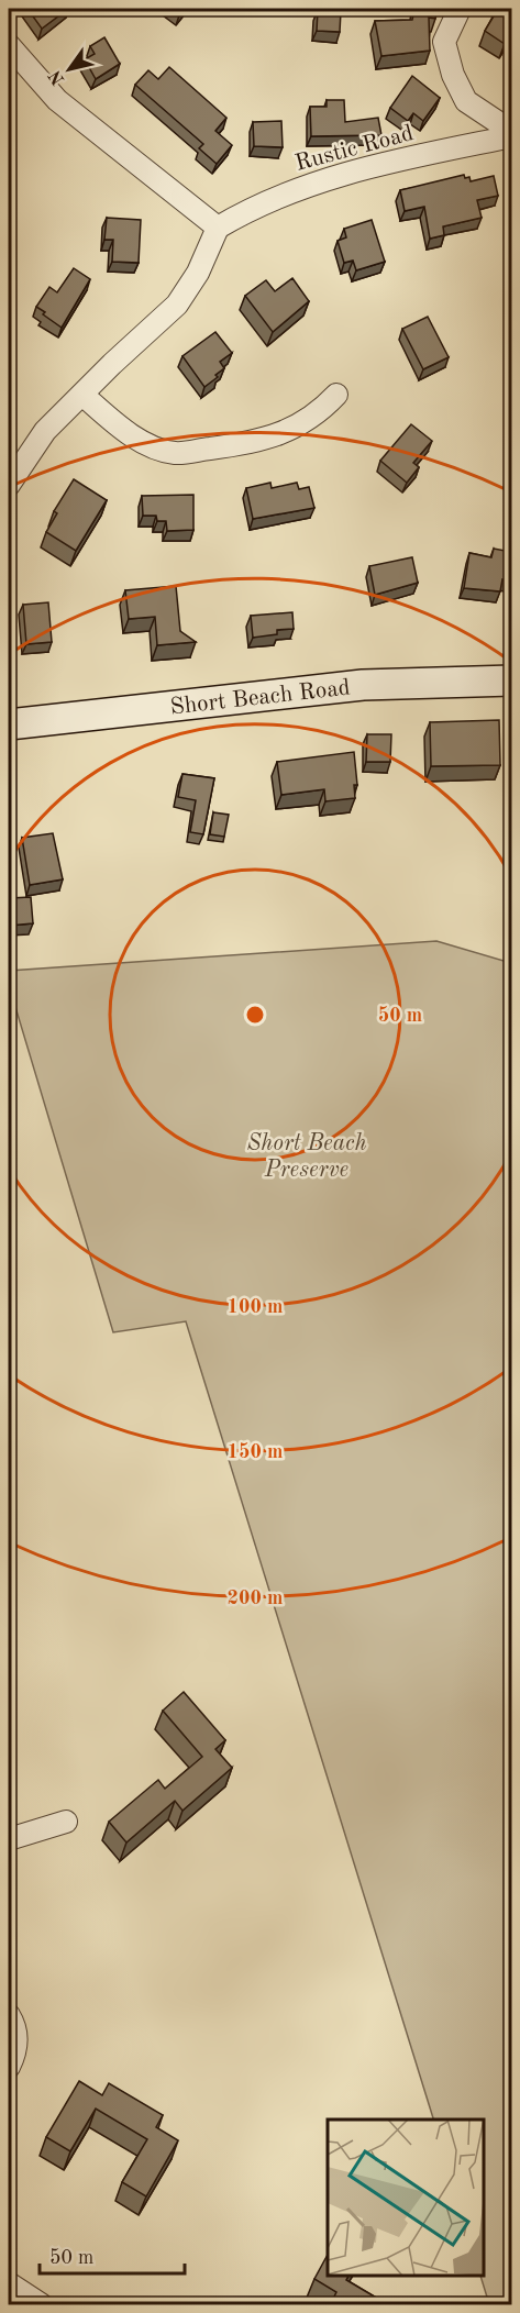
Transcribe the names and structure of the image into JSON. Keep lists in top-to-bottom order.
{
  "streets": {
    "main road": ["Short Beach Road"],
    "street": ["Rustic Road"]
  },
  "parks": ["Short Beach Preserve"],
  "scale_bar": "50 m",
  "north": "bottom left",
  "rings": [
    "50 m",
    "100 m",
    "150 m",
    "200 m"
  ]
}
